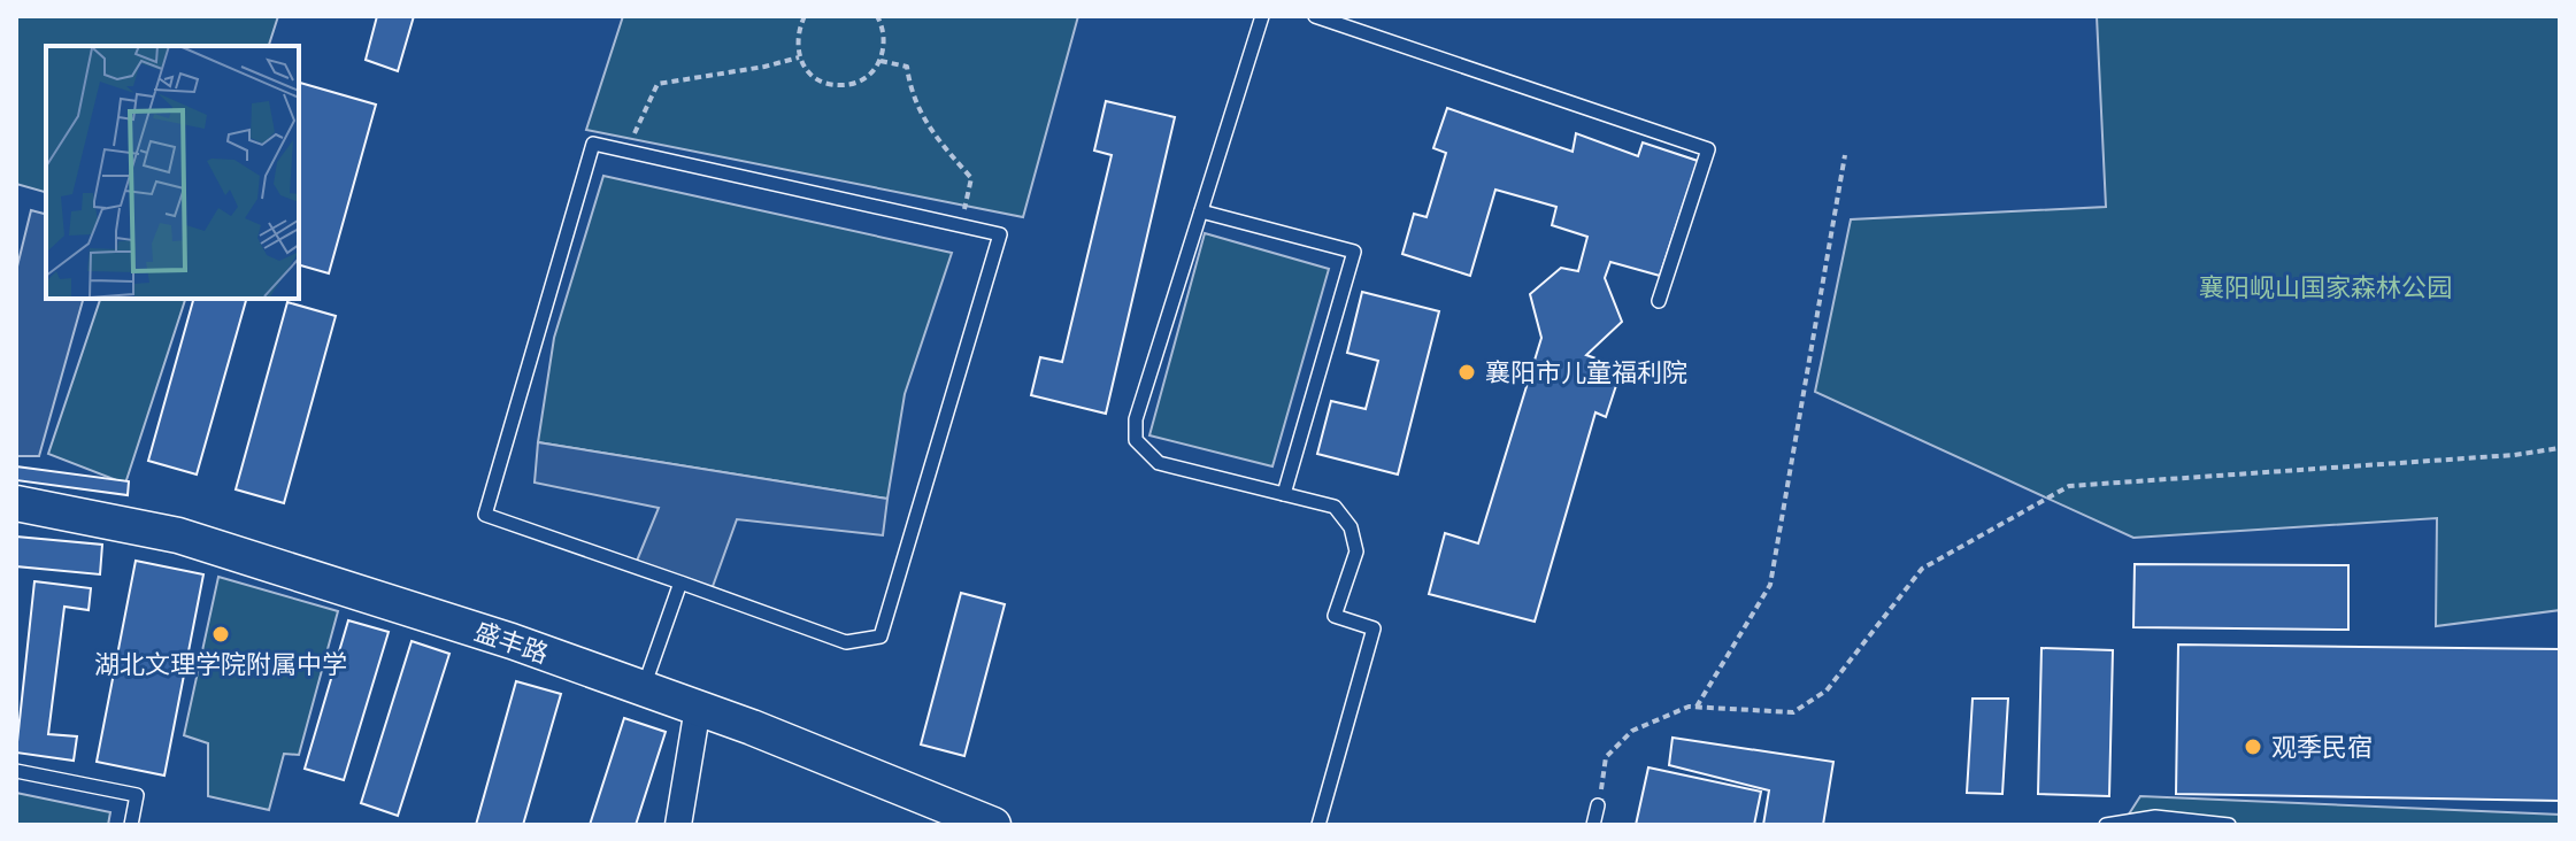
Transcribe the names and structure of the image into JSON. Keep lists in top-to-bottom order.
{
  "streets": {
    "street": ["盛丰路"]
  },
  "parks": ["襄阳岘山国家森林公园"],
  "places": ["襄阳市儿童福利院", "湖北文理学院附属中学", "观季民宿"]
}
